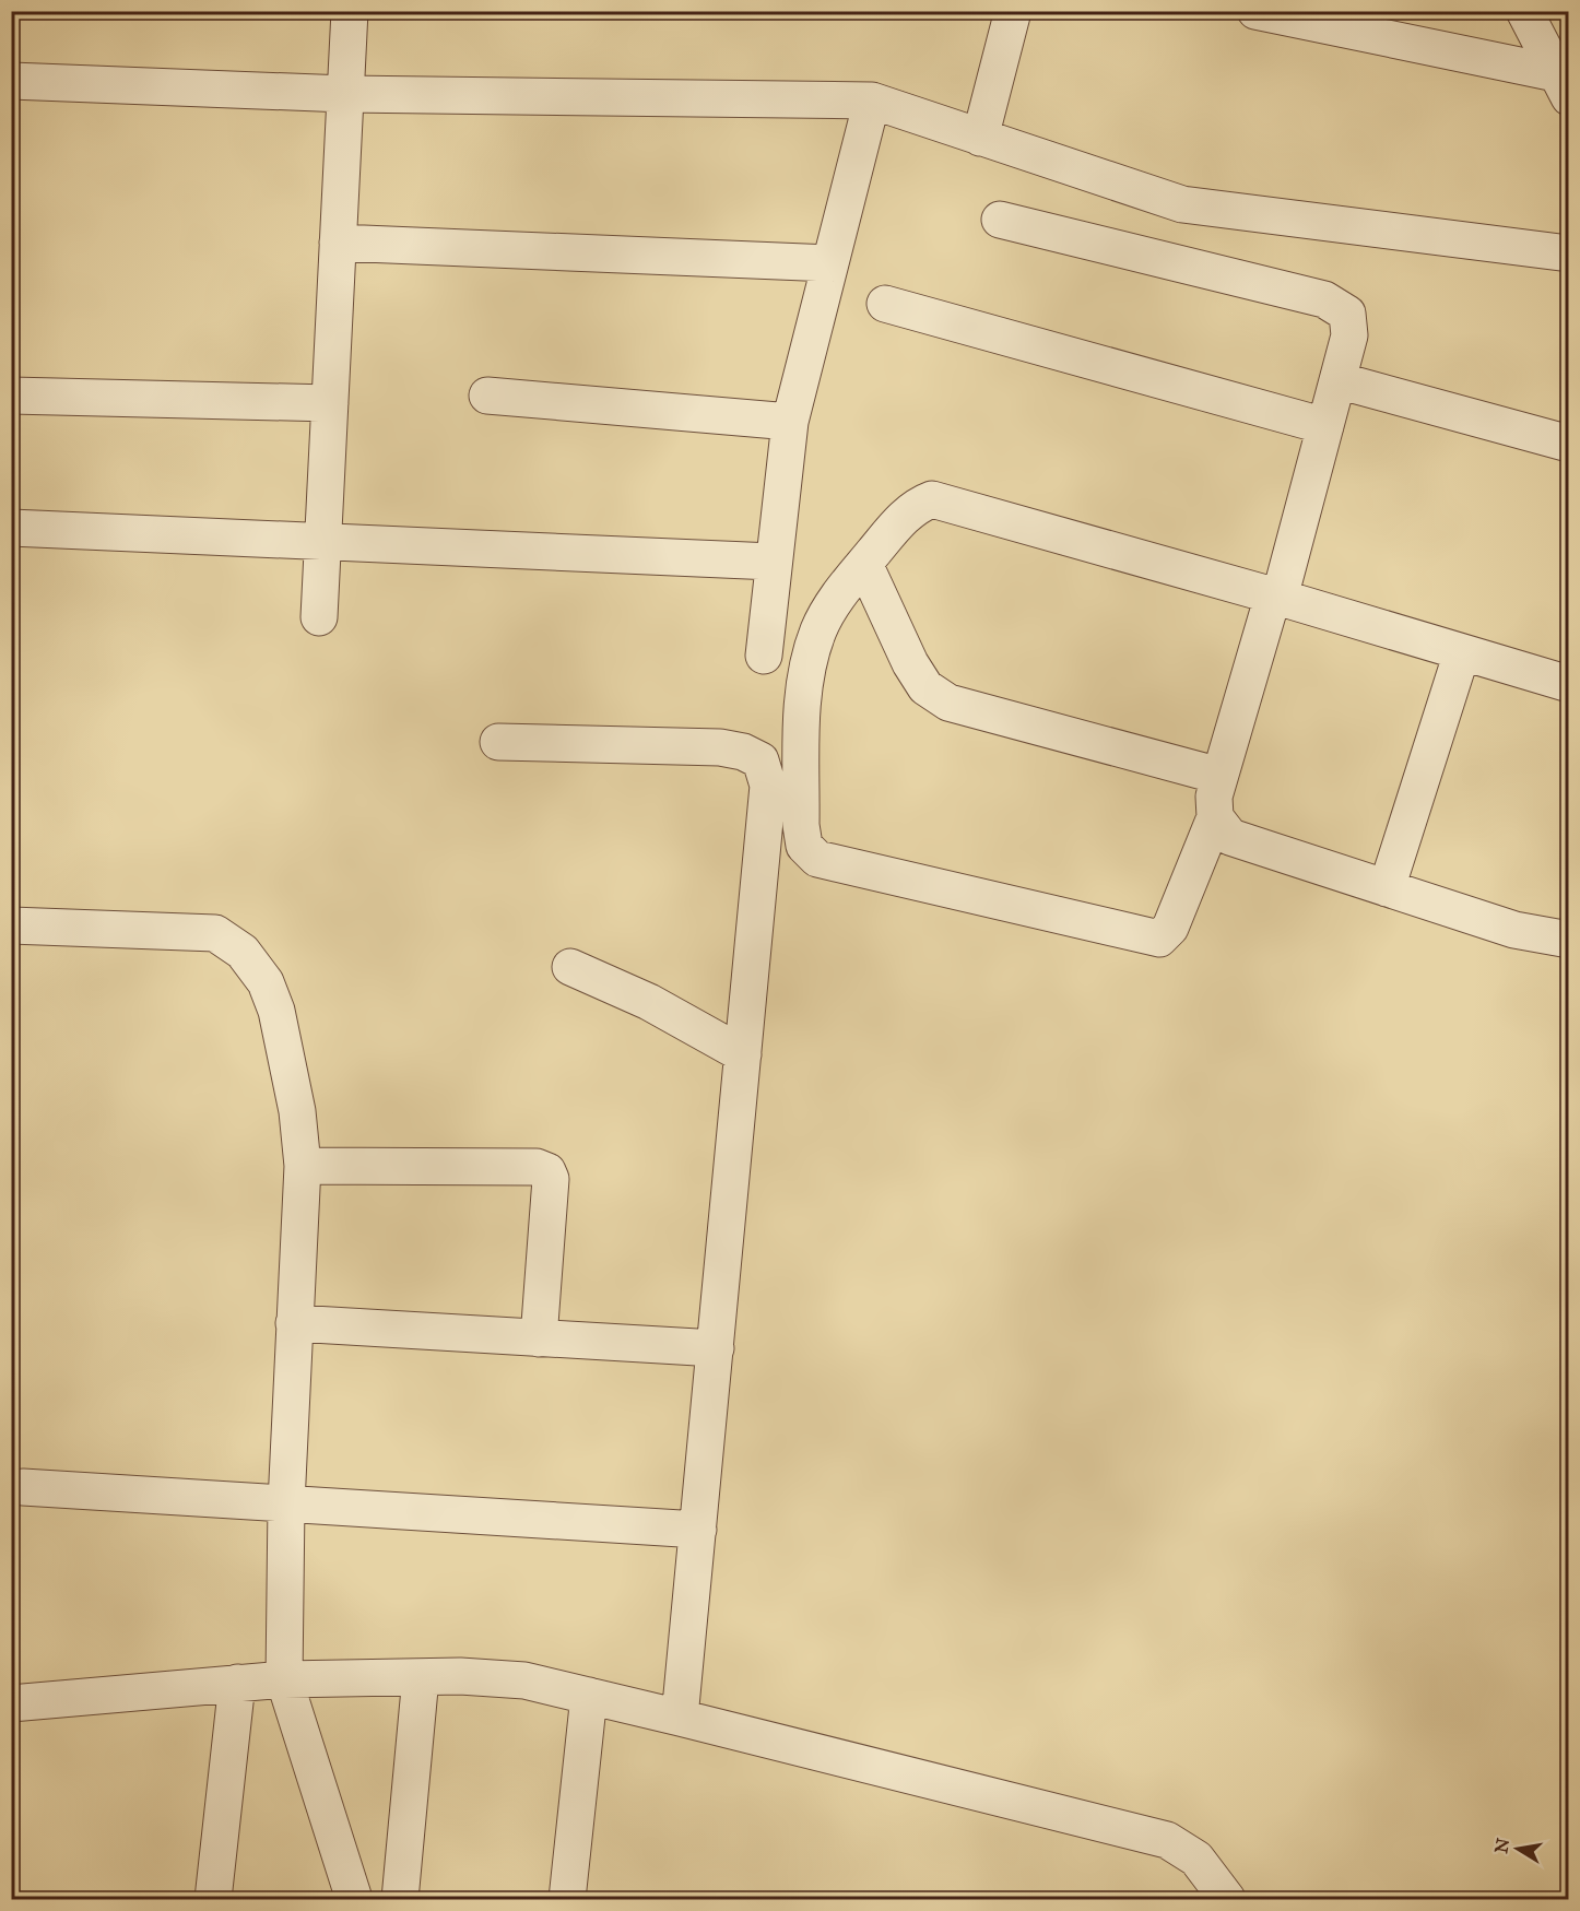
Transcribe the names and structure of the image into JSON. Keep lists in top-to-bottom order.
{
  "north": "left"
}
